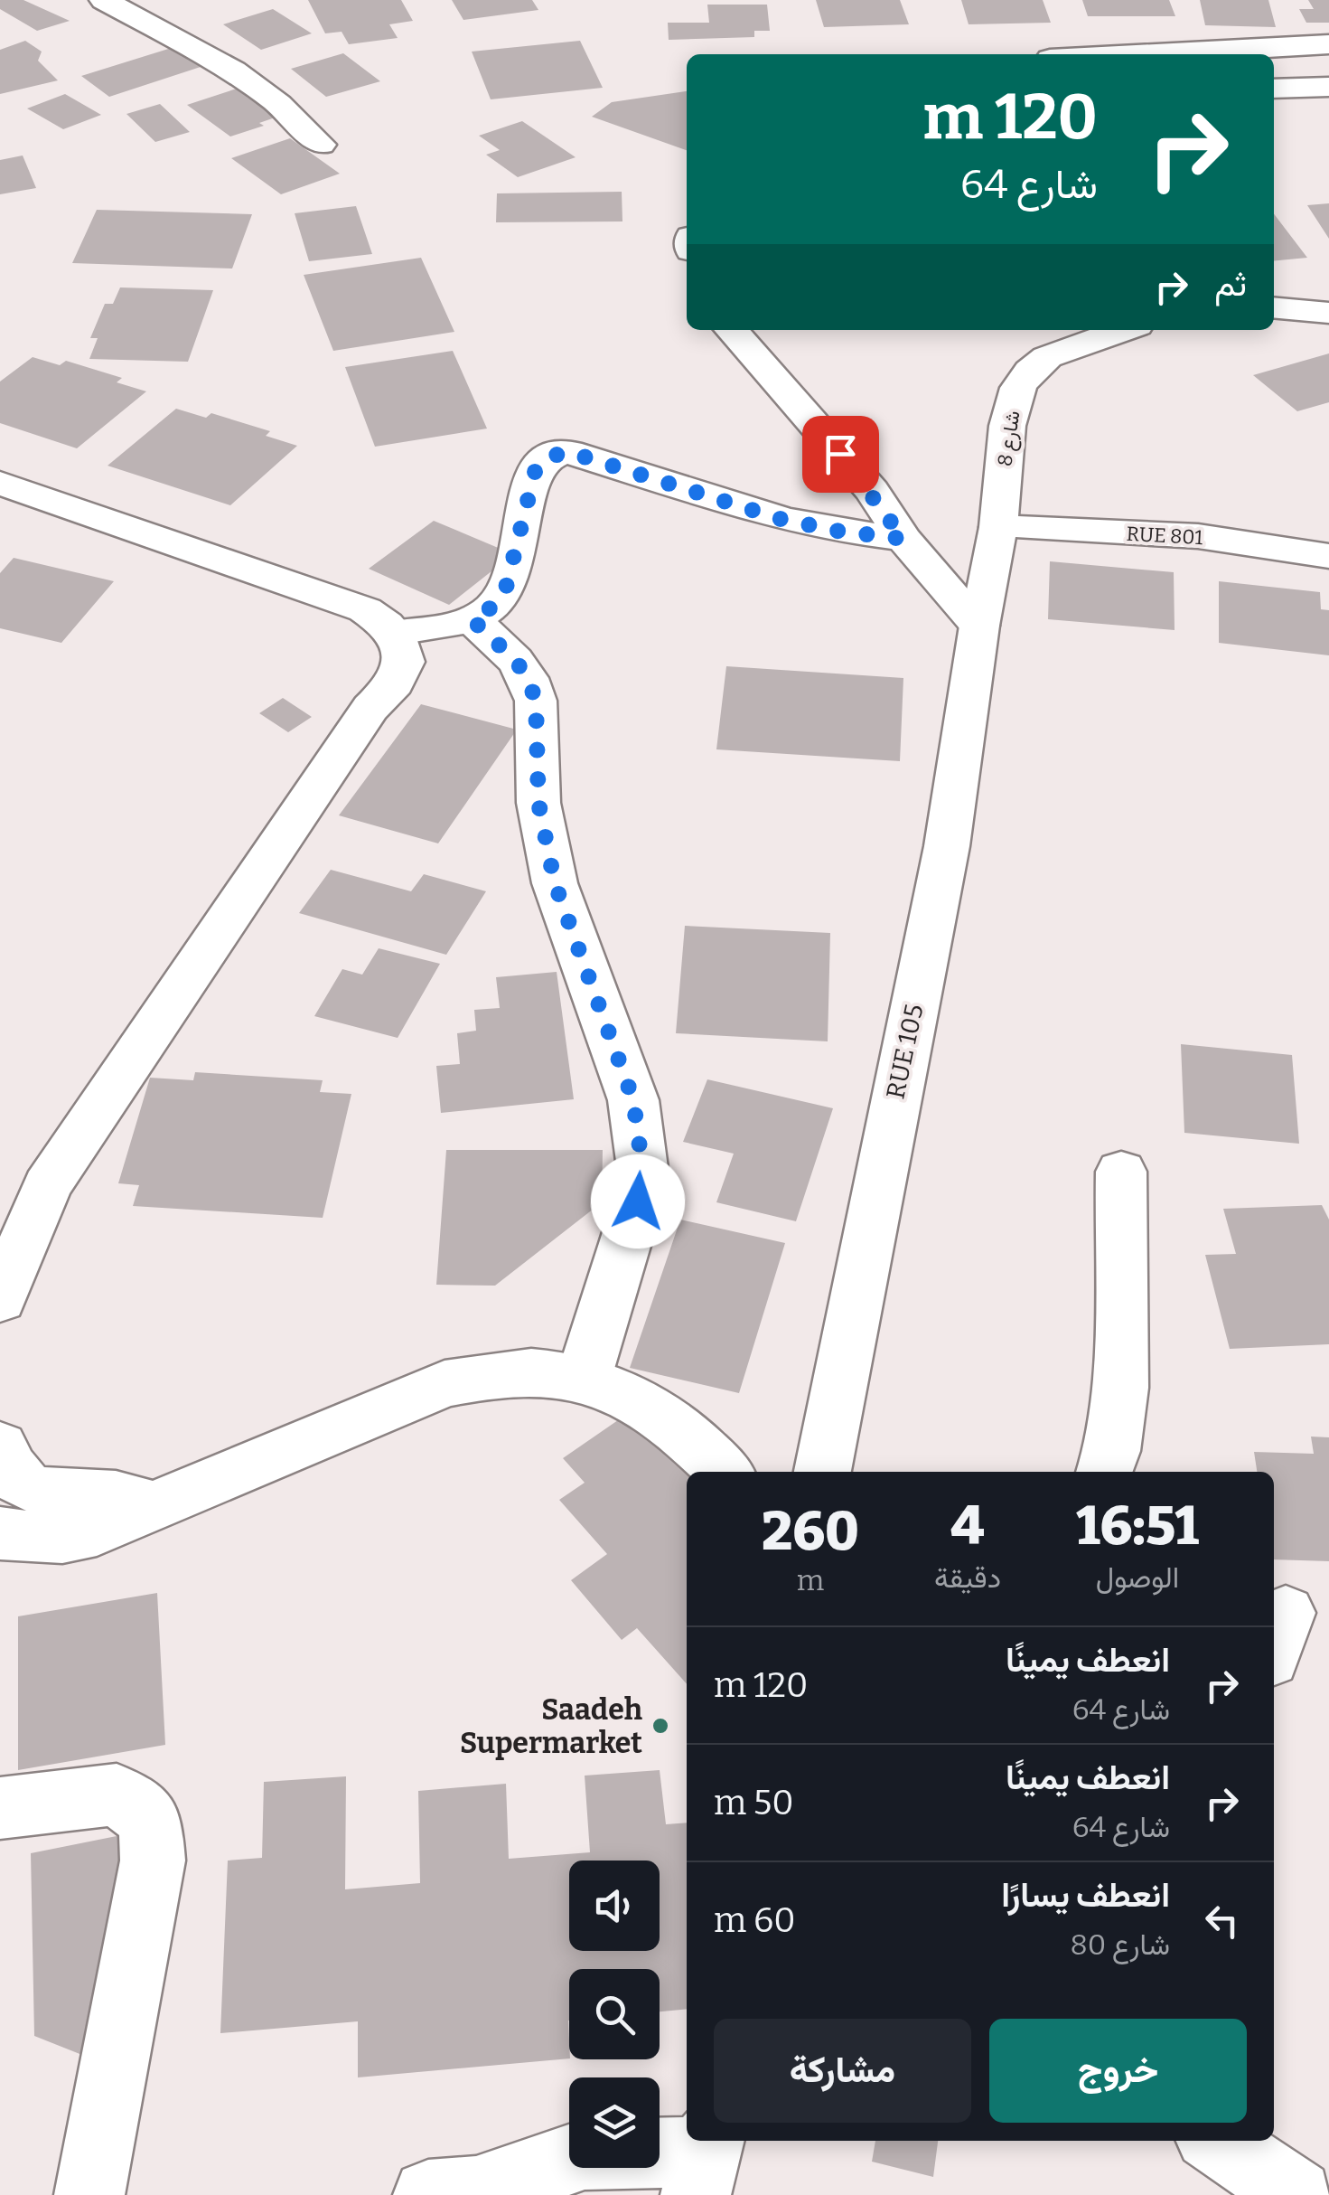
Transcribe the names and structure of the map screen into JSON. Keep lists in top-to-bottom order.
{
  "streets": {
    "street": ["شارع 8", "RUE 801", "RUE 105"]
  },
  "crossings": [
    ["شارع 8", "RUE 801"],
    ["شارع 8", "RUE 105"]
  ],
  "places": ["Saadeh Supermarket"],
  "page": {
    "turn": ["120 m", "شارع 64"],
    "then": "ثم",
    "eta": [
      "16:51",
      "الوصول",
      "4",
      "دقيقة",
      "260",
      "m"
    ],
    "list": [
      {
        "name": "انعطف يمينًا",
        "note": "شارع 64",
        "value": "120 m"
      },
      {
        "name": "انعطف يمينًا",
        "note": "شارع 64",
        "value": "50 m"
      },
      {
        "name": "انعطف يسارًا",
        "note": "شارع 80",
        "value": "60 m"
      }
    ],
    "buttons": ["خروج", "مشاركة"]
  }
}
